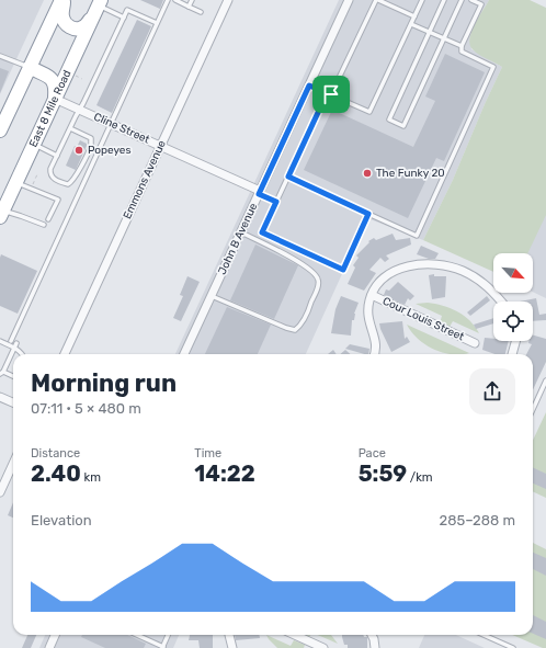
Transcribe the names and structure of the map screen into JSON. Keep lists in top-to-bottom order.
{
  "streets": {
    "highway": ["East 8 Mile Road"],
    "street": [
      "Cline Street",
      "Emmons Avenue",
      "John B Avenue",
      "Cour Louis Street"
    ]
  },
  "crossings": [
    ["East 8 Mile Road", "Cline Street"],
    ["Cline Street", "Emmons Avenue"],
    ["Cline Street", "John B Avenue"]
  ],
  "places": ["Popeyes", "The Funky 20"],
  "north": "bottom right",
  "page": {
    "heading": ["Morning run", "07:11 · 5 × 480 m"],
    "stats": [
      ["Distance", "2.40 km"],
      ["Time", "14:22"],
      ["Pace", "5:59 /km"]
    ],
    "chart": ["Elevation", "285–288 m"]
  }
}
